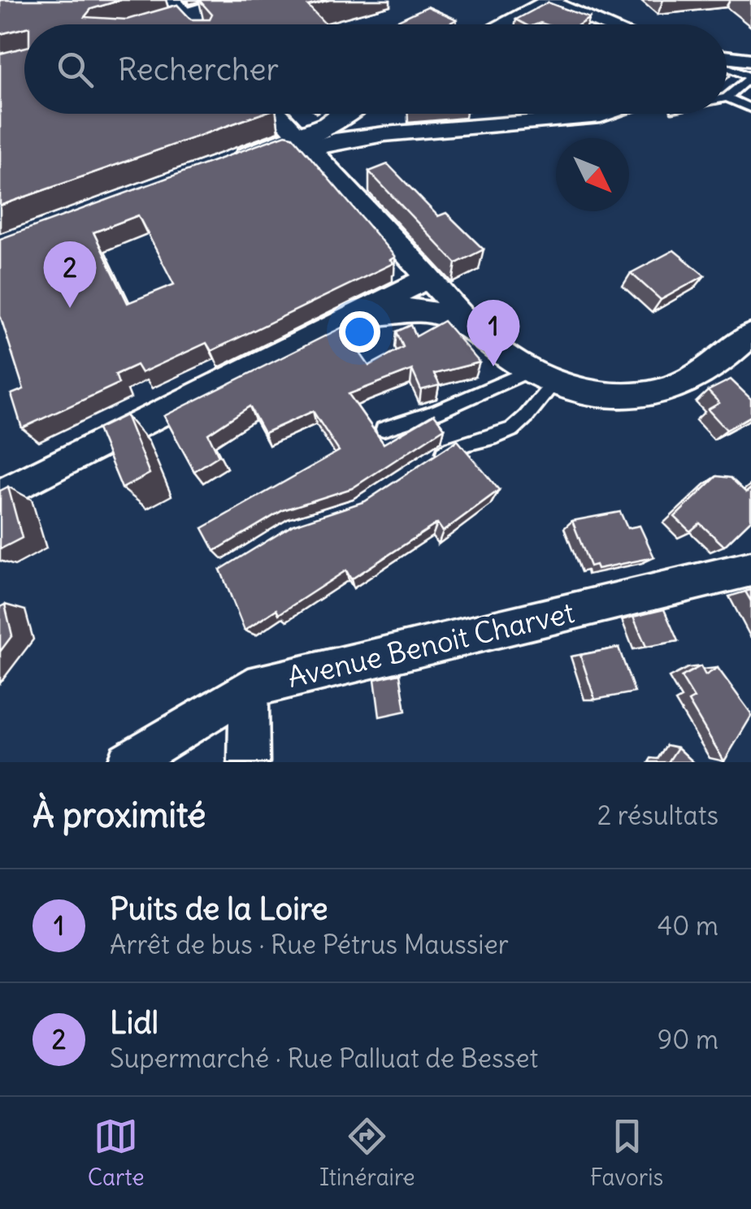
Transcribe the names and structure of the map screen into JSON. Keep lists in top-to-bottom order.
{
  "streets": {
    "street": ["Avenue Benoit Charvet"]
  },
  "north": "bottom right",
  "page": {
    "search": "Rechercher",
    "pins": ["2", "1"],
    "heading": ["À proximité", "2 résultats"],
    "list": [
      {
        "mark": "1",
        "name": "Puits de la Loire",
        "note": "Arrêt de bus · Rue Pétrus Maussier",
        "value": "40 m"
      },
      {
        "mark": "2",
        "name": "Lidl",
        "note": "Supermarché · Rue Palluat de Besset",
        "value": "90 m"
      }
    ],
    "nav": ["Carte", "Itinéraire", "Favoris"]
  }
}
